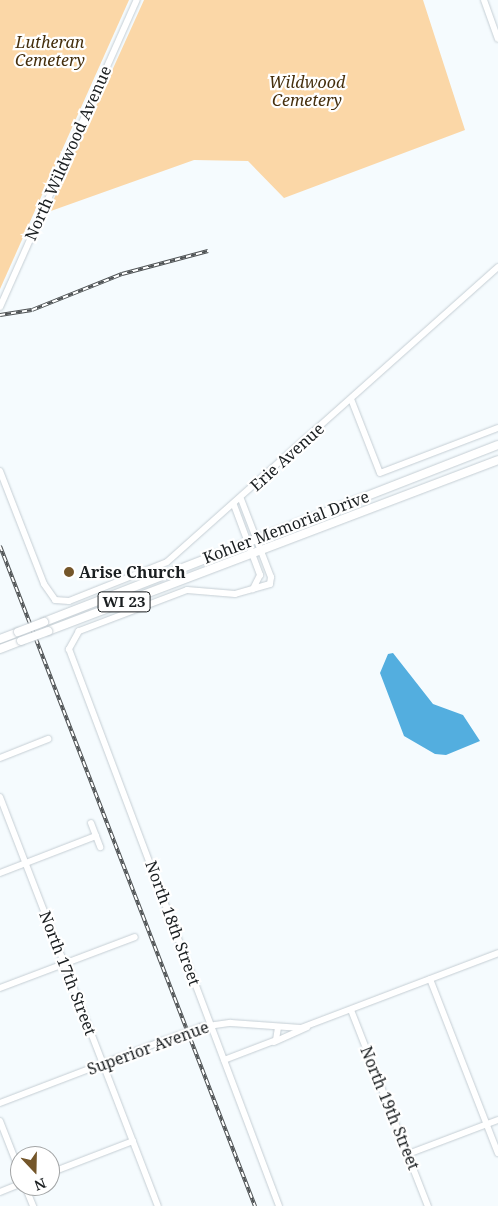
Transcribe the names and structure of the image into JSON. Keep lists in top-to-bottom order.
{
  "streets": {
    "main road": ["Kohler Memorial Drive", "WI 23"],
    "street": [
      "North Wildwood Avenue",
      "Erie Avenue",
      "North 18th Street",
      "North 17th Street",
      "Superior Avenue",
      "North 19th Street"
    ]
  },
  "crossings": [
    ["North 18th Street", "Superior Avenue"],
    ["North 17th Street", "Superior Avenue"],
    ["Superior Avenue", "North 19th Street"]
  ],
  "parks": ["Lutheran Cemetery", "Wildwood Cemetery"],
  "places": ["Arise Church"],
  "north": "bottom"
}
